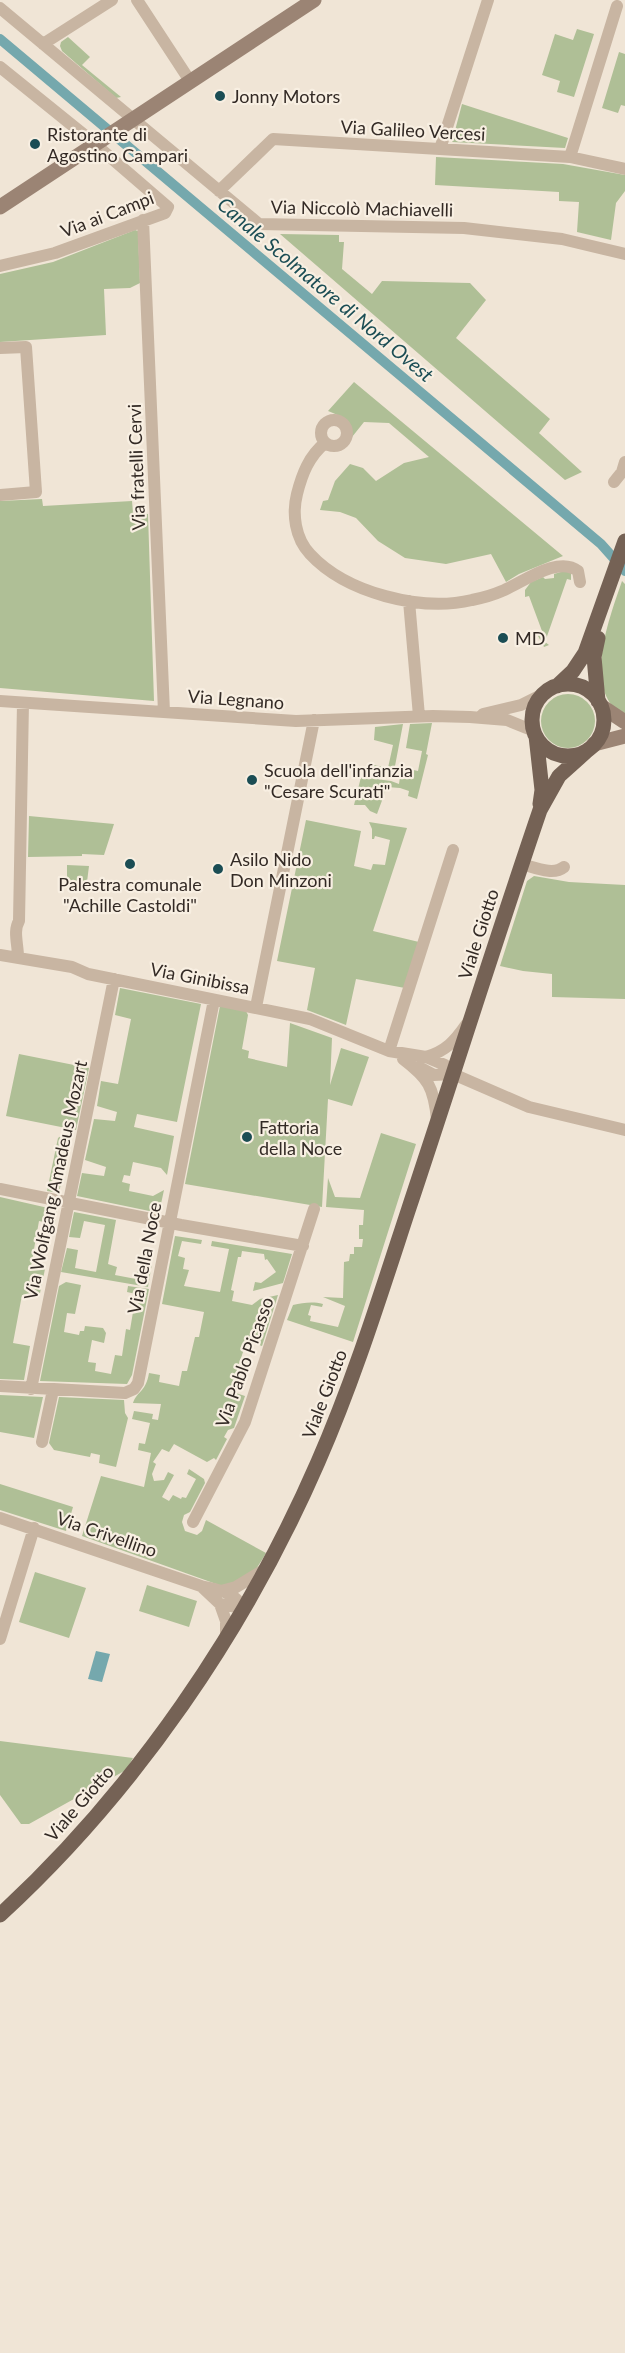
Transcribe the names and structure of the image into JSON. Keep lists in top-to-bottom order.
{
  "streets": {
    "main road": ["Viale Giotto"],
    "street": [
      "Via Galileo Vercesi",
      "Via Niccolò Machiavelli",
      "Via ai Campi",
      "Via fratelli Cervi",
      "Via Legnano",
      "Via Ginibissa",
      "Via Wolfgang Amadeus Mozart",
      "Via della Noce",
      "Via Pablo Picasso",
      "Via Crivellino"
    ]
  },
  "crossings": [
    ["Via Galileo Vercesi", "Via Niccolò Machiavelli"],
    ["Via ai Campi", "Via fratelli Cervi"],
    ["Via fratelli Cervi", "Via Legnano"],
    ["Via Legnano", "Viale Giotto"],
    ["Viale Giotto", "Via Ginibissa"],
    ["Viale Giotto", "Via Crivellino"],
    ["Via Ginibissa", "Via Wolfgang Amadeus Mozart"],
    ["Via Ginibissa", "Via della Noce"],
    ["Via Wolfgang Amadeus Mozart", "Via della Noce"]
  ],
  "water": ["Canale Scolmatore di Nord Ovest"],
  "places": [
    "Jonny Motors",
    "Ristorante di Agostino Campari",
    "MD",
    "Scuola dell'infanzia \"Cesare Scurati\"",
    "Palestra comunale \"Achille Castoldi\"",
    "Asilo Nido Don Minzoni",
    "Fattoria della Noce"
  ]
}
